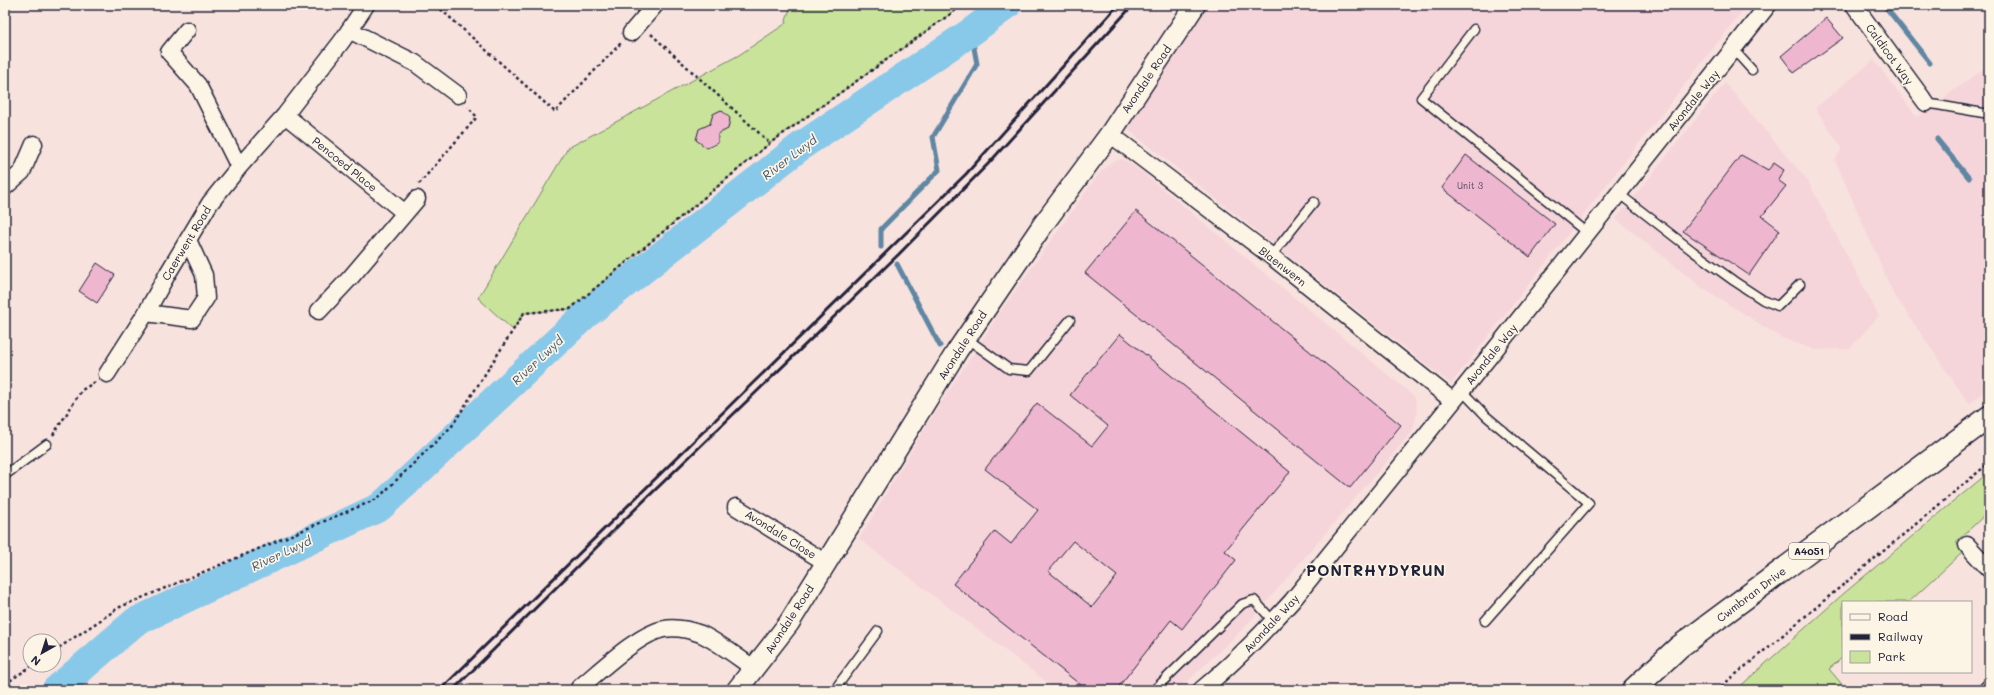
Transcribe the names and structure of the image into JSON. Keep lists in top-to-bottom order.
{
  "streets": {
    "main road": ["A4051", "Cwmbran Drive"],
    "street": [
      "Caldicot Way",
      "Avondale Road",
      "Avondale Way",
      "Pencoed Place",
      "Caerwent Road",
      "Blaenwern",
      "Avondale Close"
    ]
  },
  "crossings": [
    ["Avondale Road", "Blaenwern"],
    ["Avondale Road", "Avondale Close"],
    ["Avondale Way", "Blaenwern"],
    ["Pencoed Place", "Caerwent Road"]
  ],
  "districts": ["PONTRHYDYRUN"],
  "water": ["River Lwyd"],
  "house_numbers": ["Unit 3"],
  "legend": ["Road", "Railway", "Park"],
  "north": "bottom left"
}
